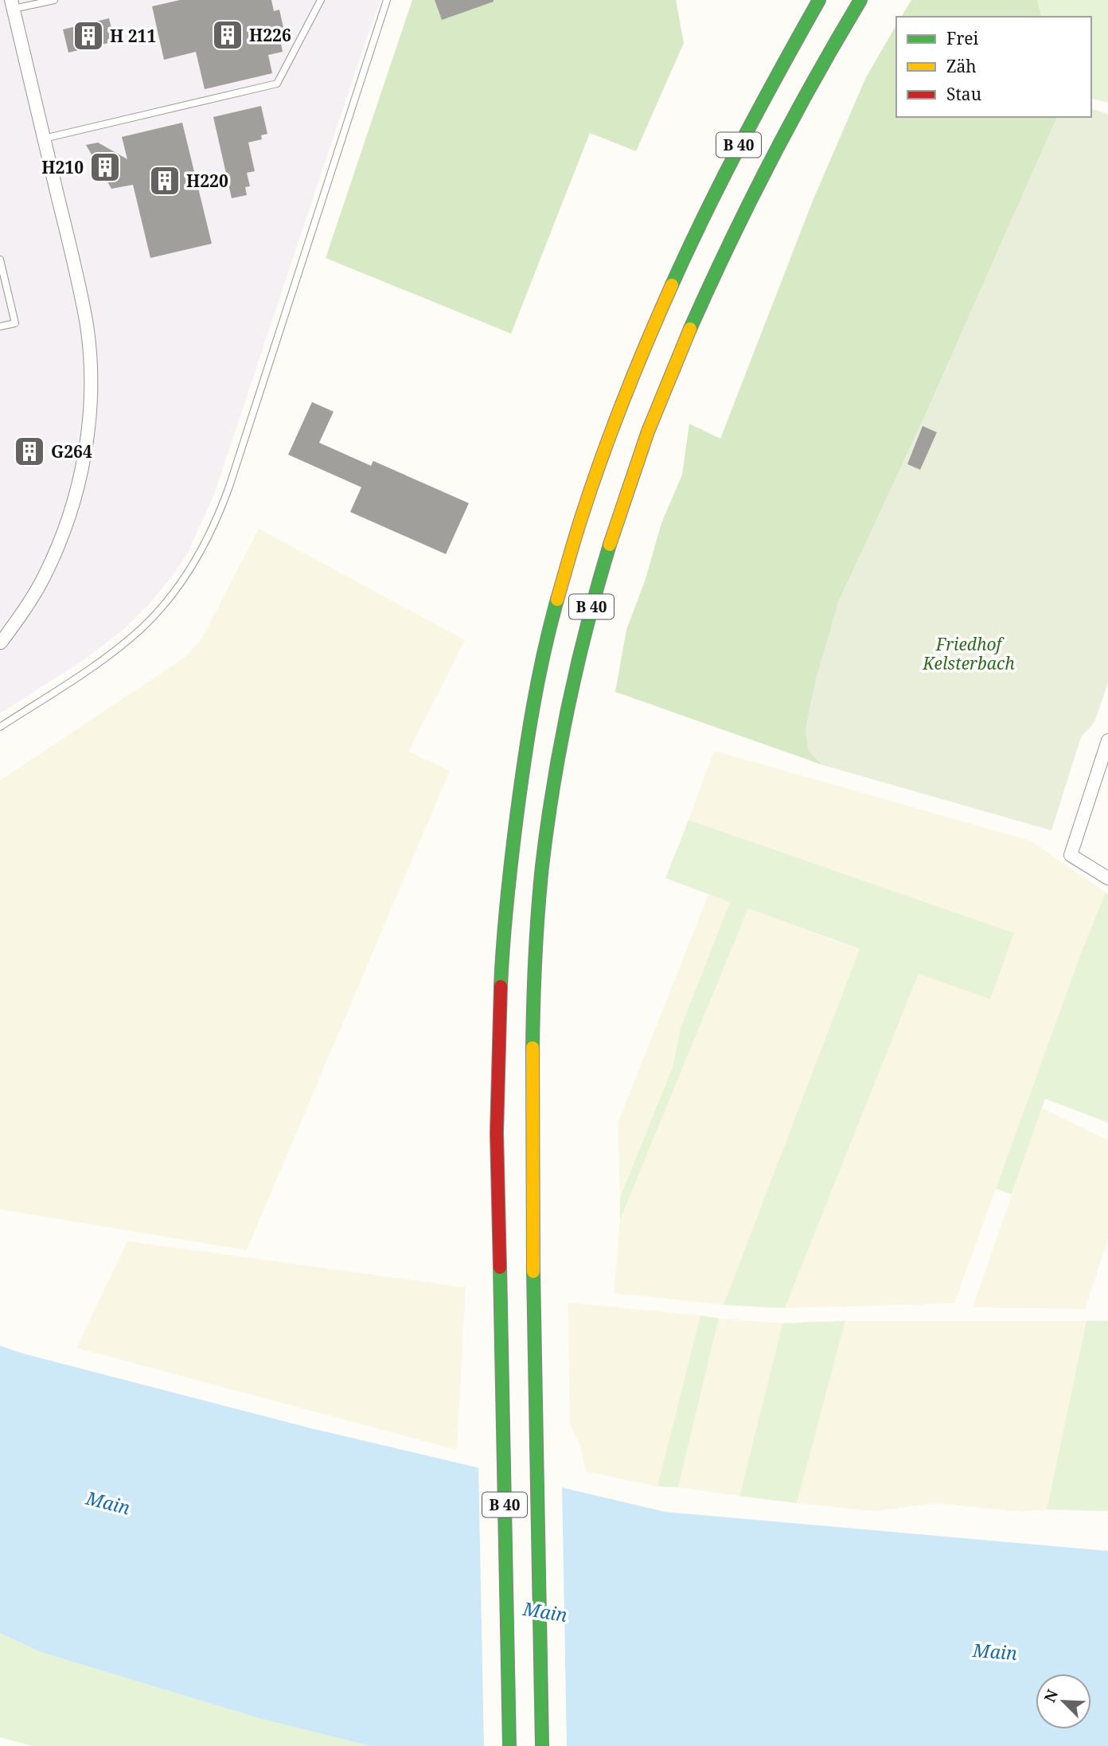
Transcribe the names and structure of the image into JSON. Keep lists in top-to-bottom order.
{
  "streets": {
    "highway": ["B 40"]
  },
  "water": ["Main"],
  "parks": ["Friedhof Kelsterbach"],
  "places": {
    "building": [
      "H226",
      "H 211",
      "H210",
      "H220",
      "G264"
    ]
  },
  "legend": ["Frei", "Zäh", "Stau"],
  "north": "top left"
}
